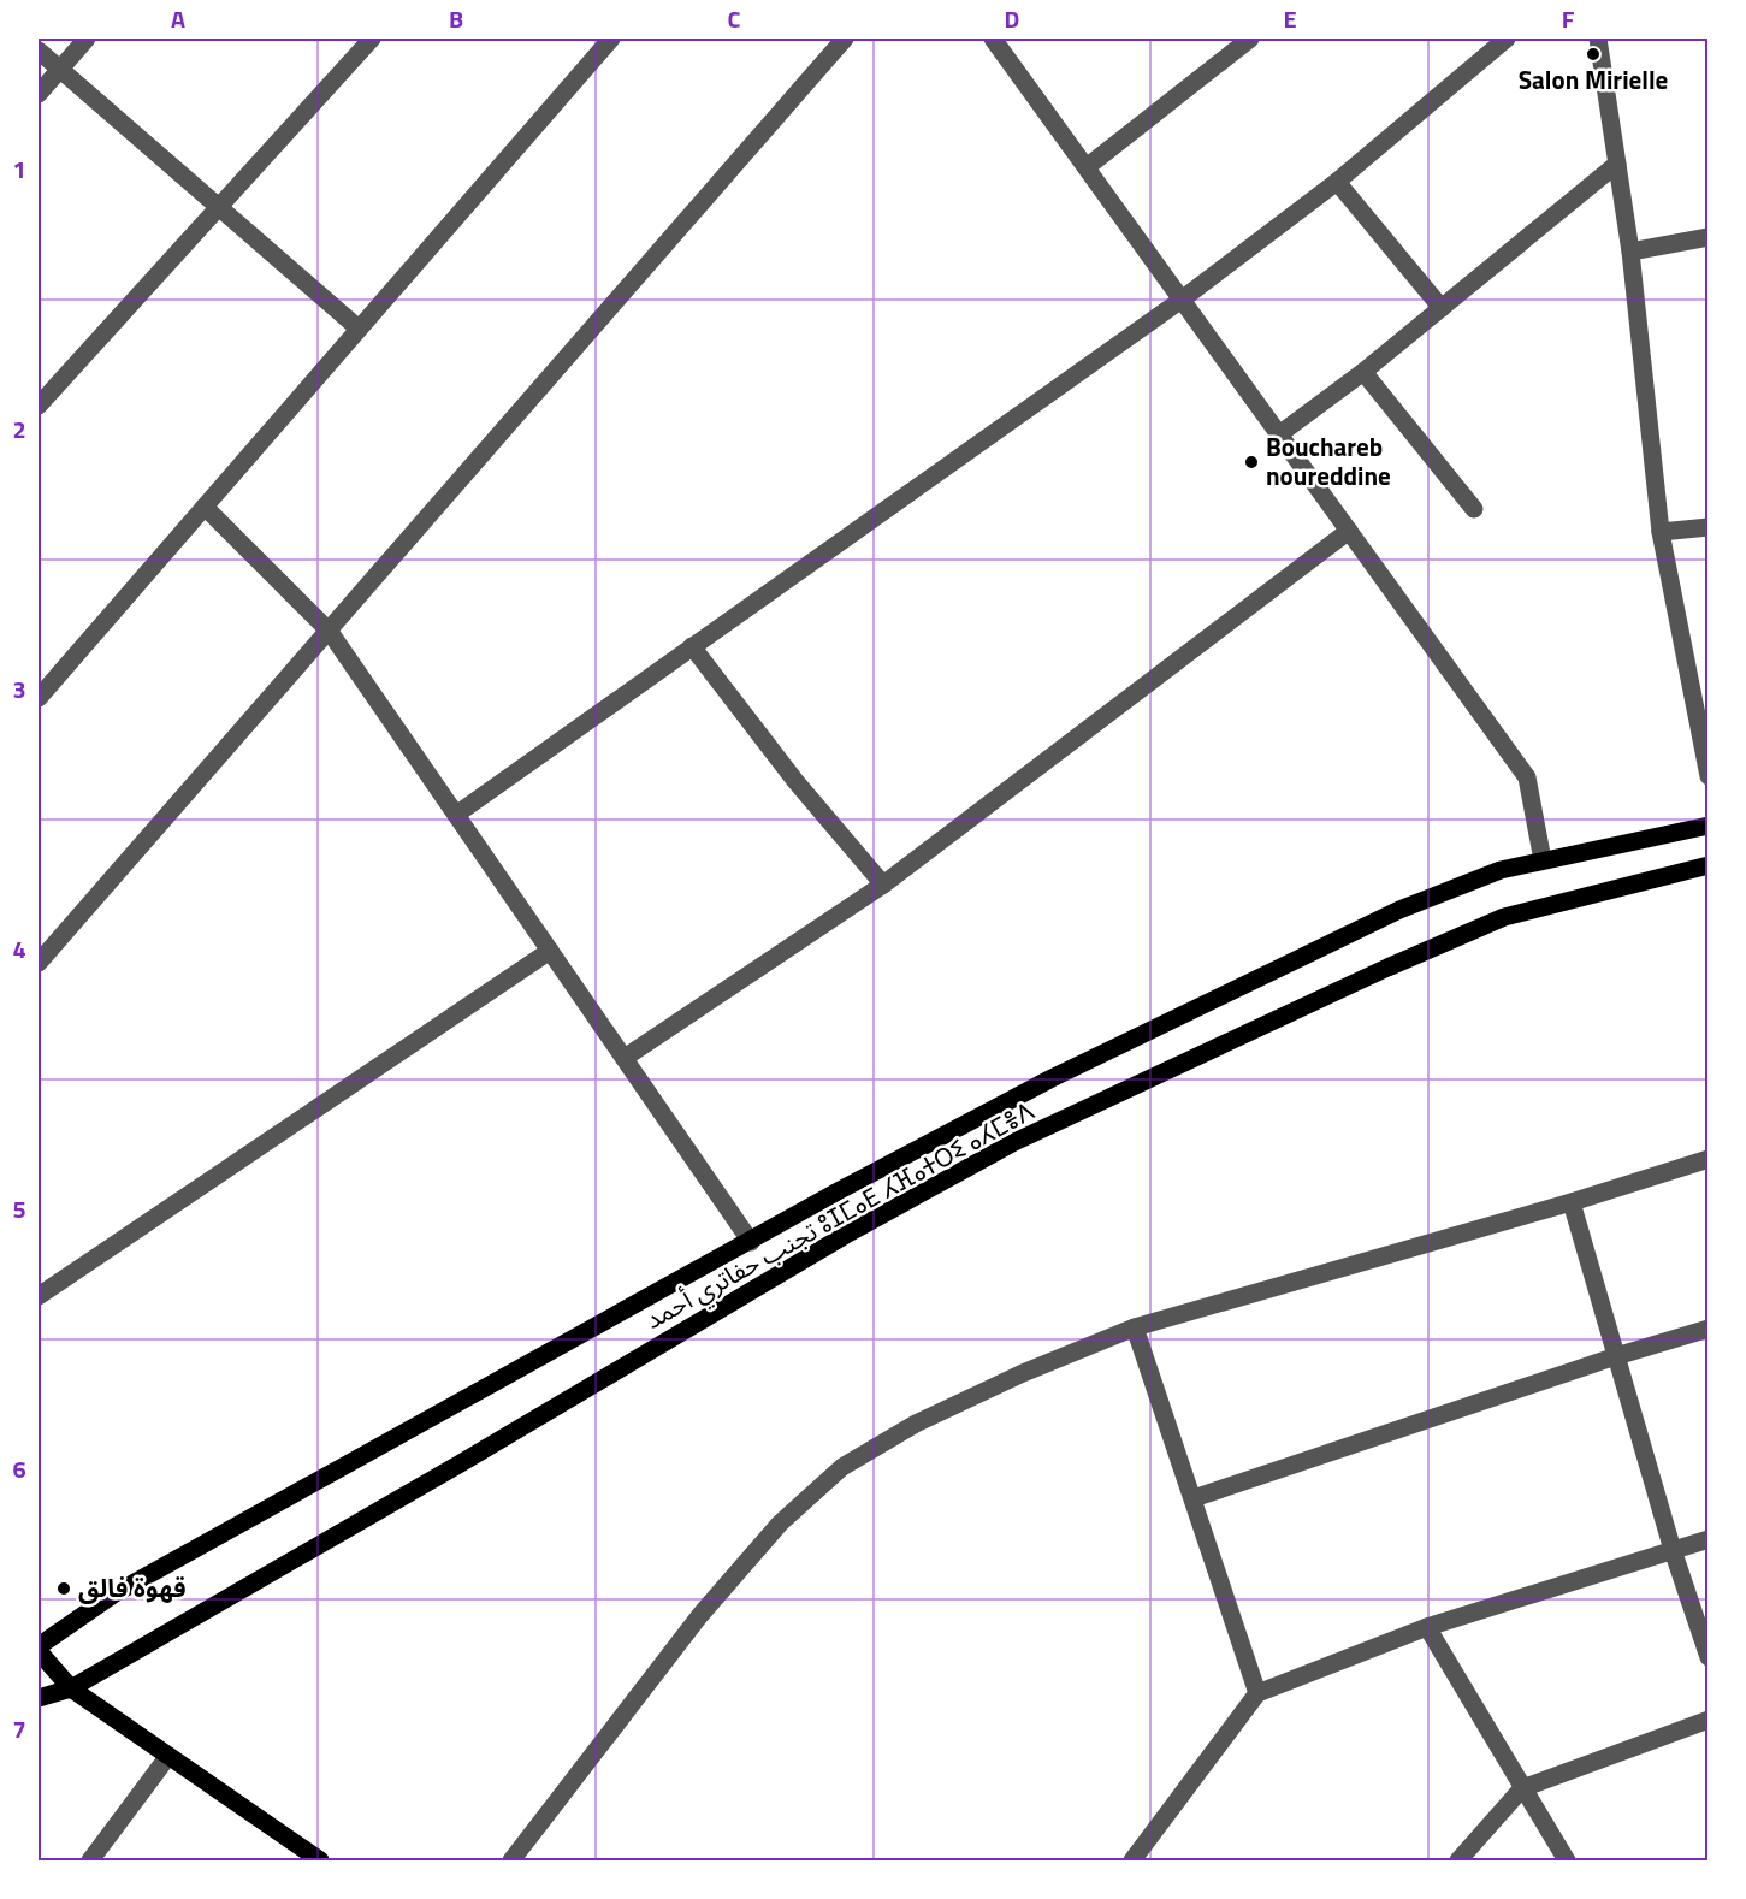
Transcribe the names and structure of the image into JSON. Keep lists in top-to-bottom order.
{
  "streets": {
    "main road": ["تجنب حفاتري أحمد ⵓⵊⵎⴰⴹ ⵃⴼⴰⵜⵔⵉ ⴰⵃⵎⴻⴷ"]
  },
  "places": ["Salon Mirielle", "Bouchareb noureddine", "قهوة فالق"],
  "grid": {
    "columns": [
      "A",
      "B",
      "C",
      "D",
      "E",
      "F"
    ],
    "rows": [
      "1",
      "2",
      "3",
      "4",
      "5",
      "6",
      "7"
    ]
  }
}
